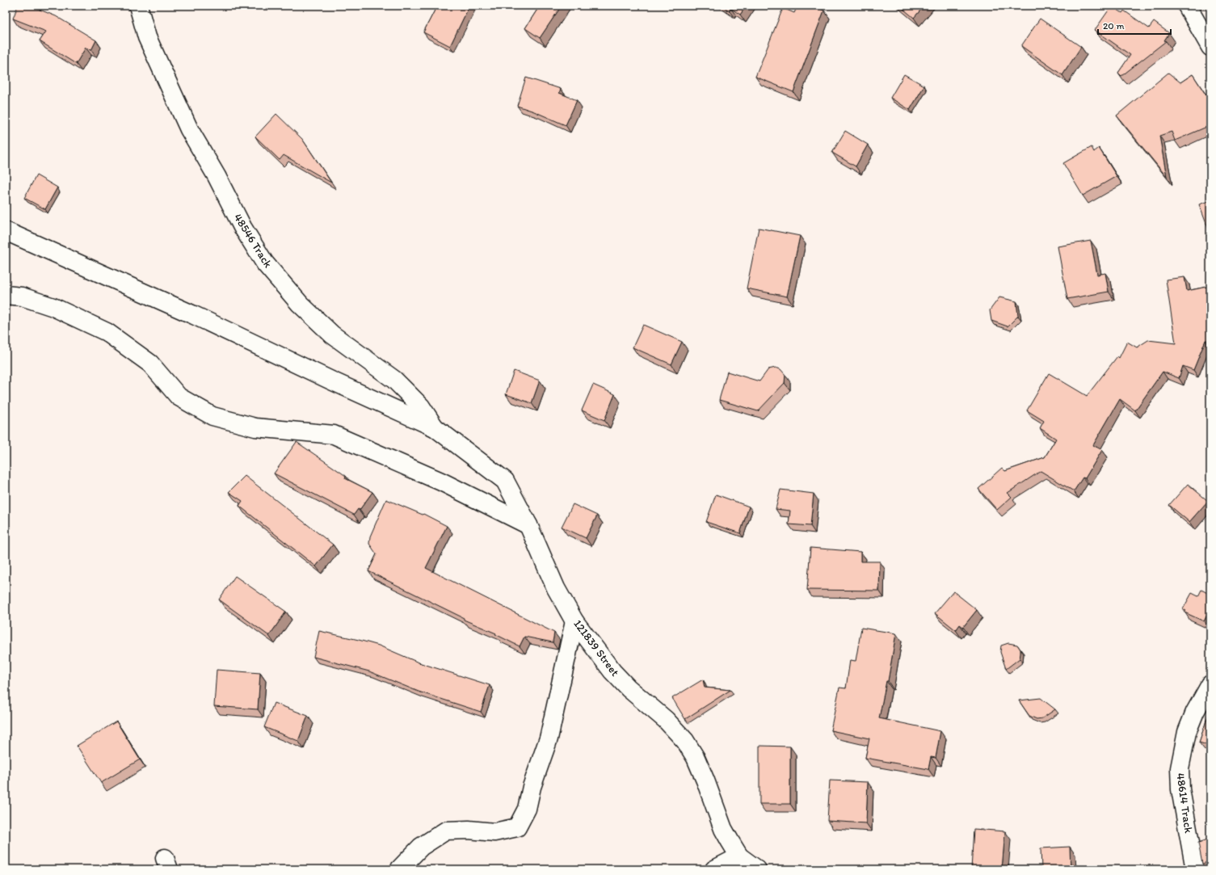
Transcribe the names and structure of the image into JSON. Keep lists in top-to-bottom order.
{
  "streets": {
    "street": ["48546 Track", "121839 Street", "48614 Track"]
  },
  "crossings": [
    ["48546 Track", "121839 Street"]
  ],
  "scale_bar": "20 m"
}
